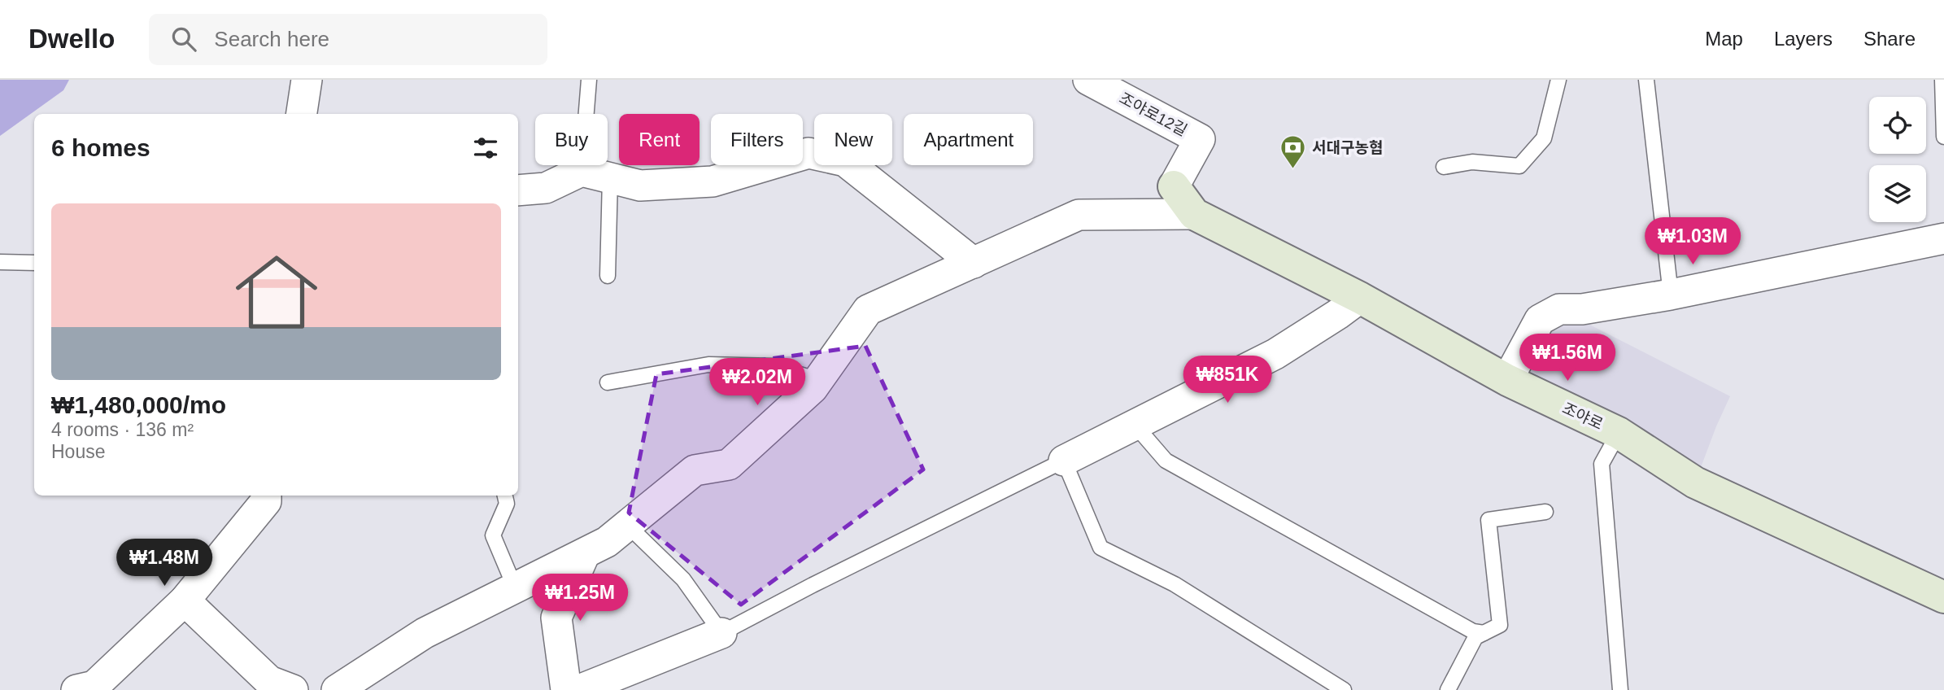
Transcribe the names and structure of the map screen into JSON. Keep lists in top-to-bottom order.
{
  "streets": {
    "main road": ["조야로"],
    "street": ["조야로12길"]
  },
  "crossings": [
    ["조야로12길", "조야로"]
  ],
  "places": {
    "bank": ["서대구농협"]
  },
  "page": {
    "header": "Dwello",
    "search": "Search here",
    "nav": ["Map", "Layers", "Share"],
    "chip": [
      "Buy",
      "Rent",
      "Filters",
      "New",
      "Apartment"
    ],
    "heading": "6 homes",
    "list": [
      {
        "name": "₩1,480,000/mo",
        "note": "4 rooms · 136 m² · House"
      }
    ],
    "price": [
      "₩1.03M",
      "₩1.56M",
      "₩851K",
      "₩2.02M",
      "₩1.48M",
      "₩1.25M"
    ]
  }
}
